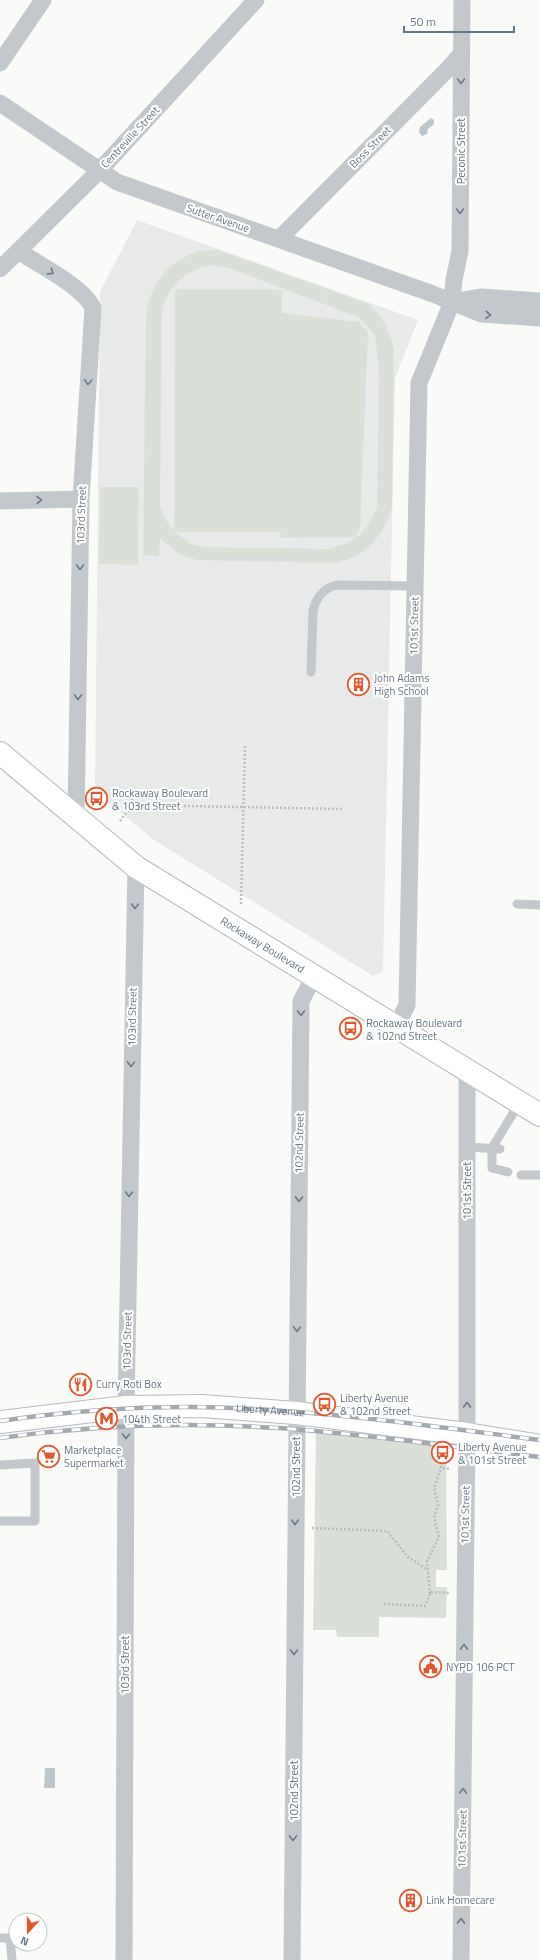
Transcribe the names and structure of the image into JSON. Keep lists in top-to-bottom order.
{
  "streets": {
    "main road": ["Rockaway Boulevard", "Liberty Avenue"],
    "street": [
      "Centreville Street",
      "Boss Street",
      "Peconic Street",
      "Sutter Avenue",
      "103rd Street",
      "101st Street",
      "102nd Street"
    ]
  },
  "crossings": [
    ["Centreville Street", "Sutter Avenue"],
    ["Centreville Street", "103rd Street"],
    ["Boss Street", "Peconic Street"],
    ["Boss Street", "Sutter Avenue"],
    ["Peconic Street", "Sutter Avenue"],
    ["Peconic Street", "101st Street"],
    ["Sutter Avenue", "101st Street"],
    ["103rd Street", "Rockaway Boulevard"],
    ["103rd Street", "Liberty Avenue"],
    ["101st Street", "Rockaway Boulevard"],
    ["101st Street", "Liberty Avenue"],
    ["Rockaway Boulevard", "102nd Street"],
    ["102nd Street", "Liberty Avenue"]
  ],
  "one_way": [
    "Peconic Street",
    "103rd Street",
    "101st Street",
    "102nd Street"
  ],
  "places": {
    "building": ["John Adams High School", "Link Homecare"],
    "bus stop": [
      "Rockaway Boulevard & 103rd Street",
      "Rockaway Boulevard & 102nd Street",
      "Liberty Avenue & 102nd Street",
      "Liberty Avenue & 101st Street"
    ],
    "restaurant": ["Curry Roti Box"],
    "metro station": ["104th Street"],
    "supermarket": ["Marketplace Supermarket"],
    "public building": ["NYPD 106 PCT"]
  },
  "scale_bar": "50 m",
  "north": "bottom"
}
